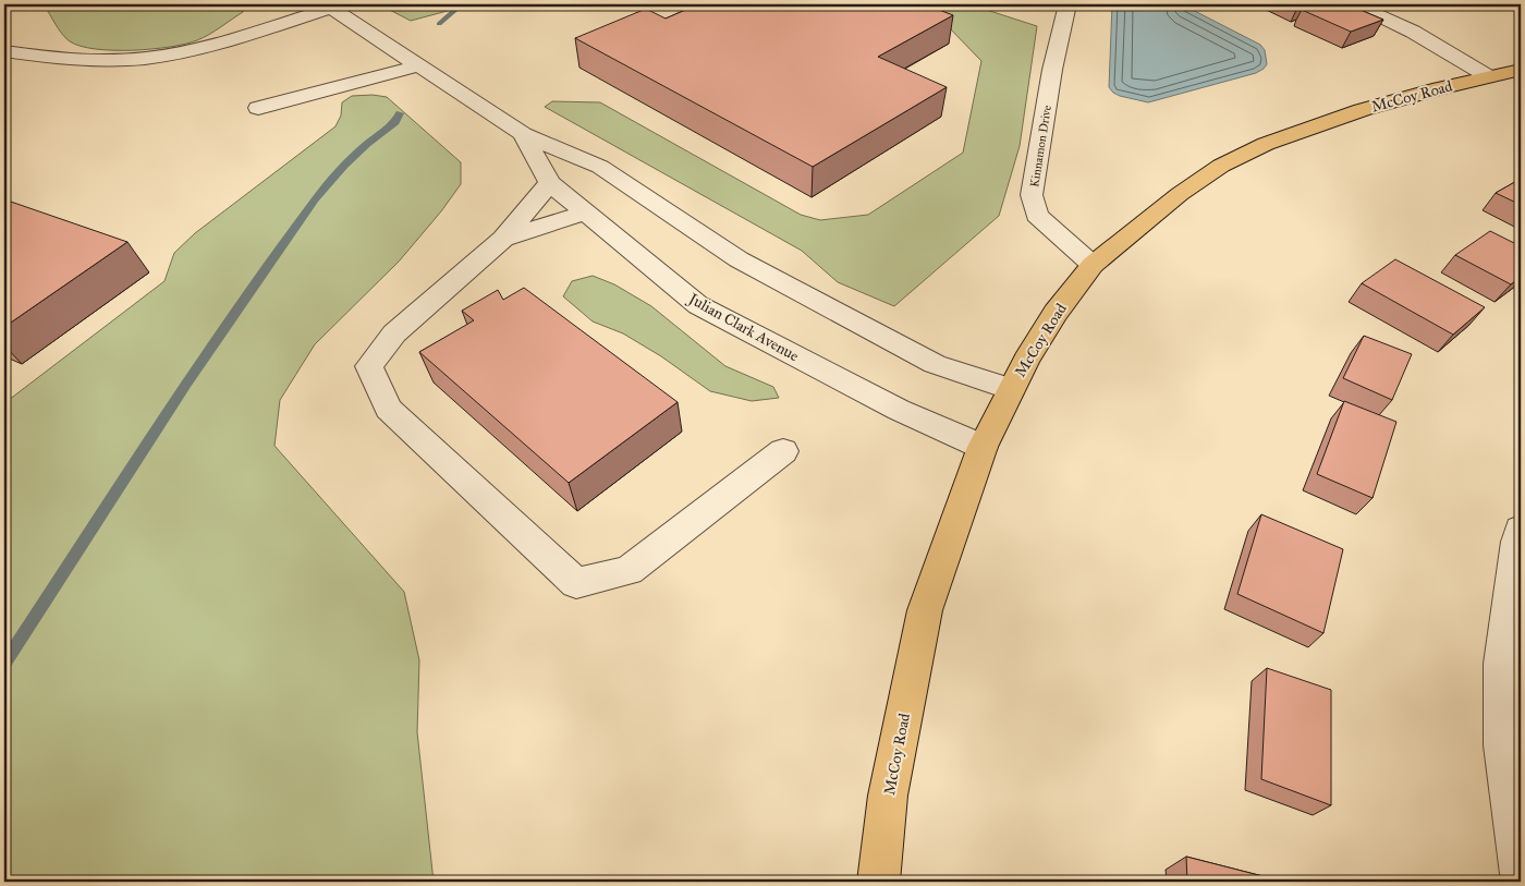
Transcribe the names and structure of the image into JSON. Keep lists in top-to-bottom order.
{
  "streets": {
    "main road": ["McCoy Road"],
    "street": ["Kinnamon Drive", "Julian Clark Avenue"]
  },
  "crossings": [
    ["McCoy Road", "Kinnamon Drive"],
    ["McCoy Road", "Julian Clark Avenue"]
  ]
}
